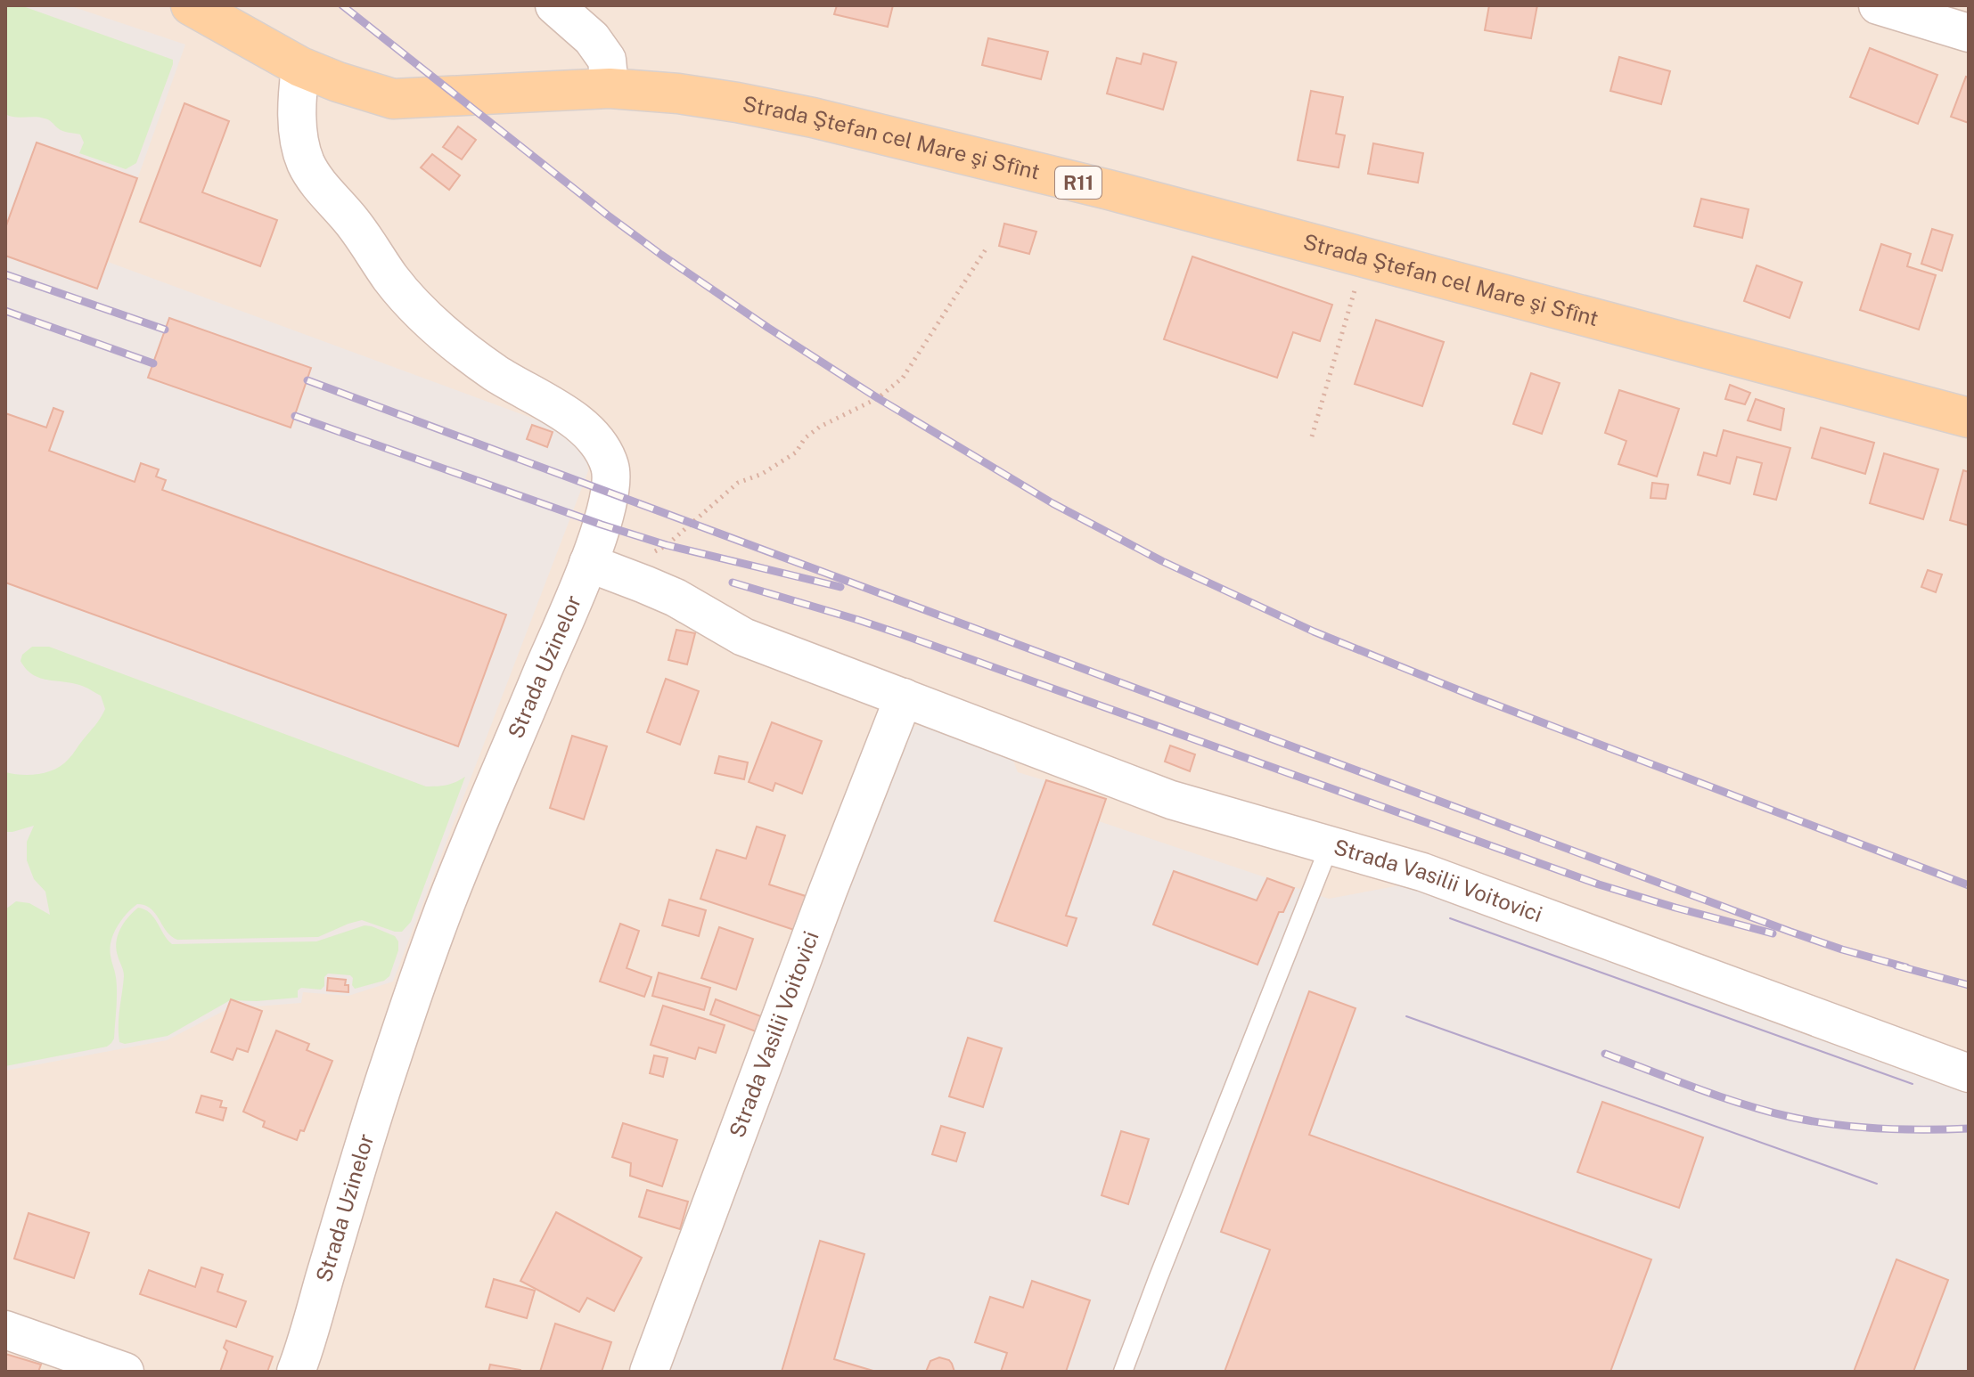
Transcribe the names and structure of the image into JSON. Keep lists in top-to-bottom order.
{
  "streets": {
    "main road": ["Strada Ştefan cel Mare şi Sfînt", "R11"],
    "street": ["Strada Uzinelor", "Strada Vasilii Voitovici"]
  },
  "crossings": [
    ["Strada Ştefan cel Mare şi Sfînt", "Strada Uzinelor"],
    ["Strada Uzinelor", "Strada Vasilii Voitovici"]
  ]
}
